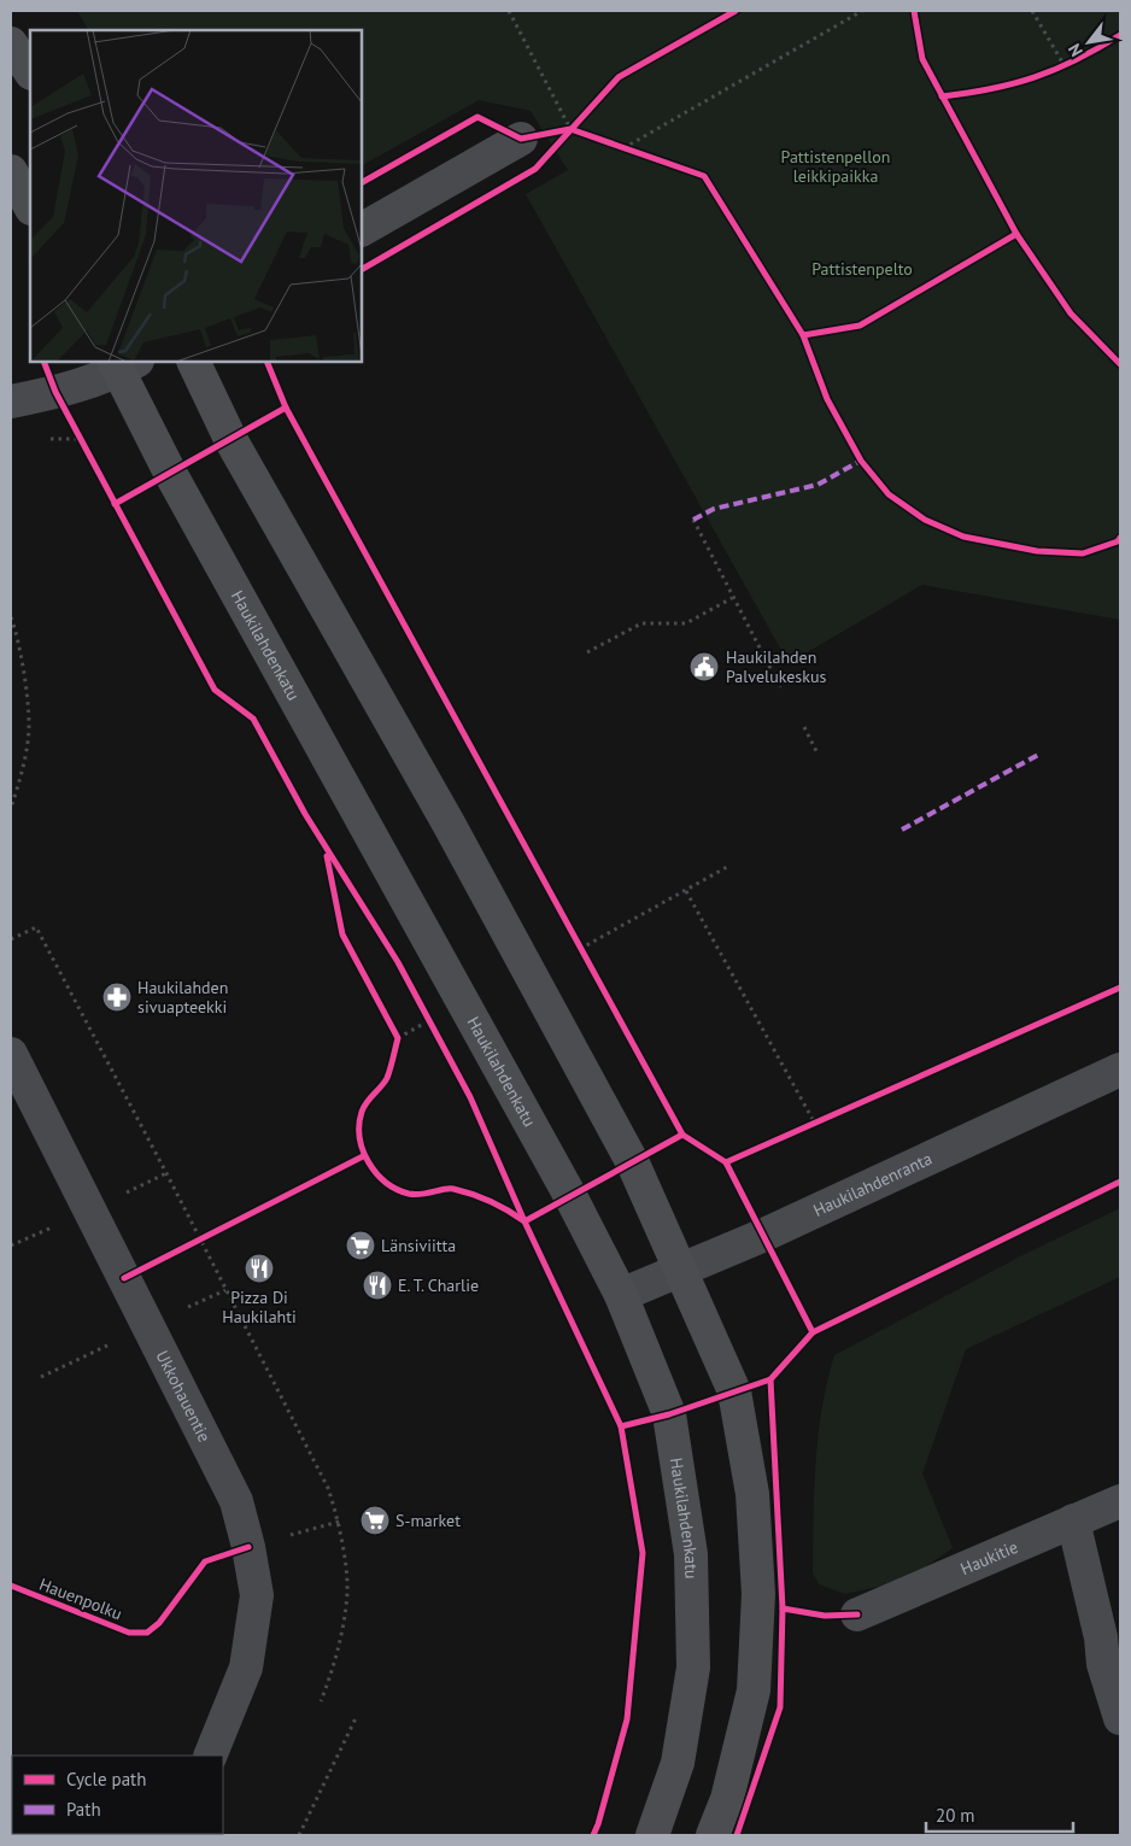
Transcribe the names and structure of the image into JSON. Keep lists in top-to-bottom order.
{
  "streets": {
    "main road": ["Haukilahdenkatu"],
    "street": ["Haukilahdenranta", "Ukkohauentie", "Haukitie"],
    "cycle path": ["Hauenpolku"]
  },
  "crossings": [
    ["Haukilahdenkatu", "Haukilahdenranta"]
  ],
  "parks": ["Pattistenpellon leikkipaikka", "Pattistenpelto"],
  "places": {
    "public building": ["Haukilahden Palvelukeskus"],
    "pharmacy": ["Haukilahden sivuapteekki"],
    "supermarket": ["Länsiviitta", "S-market"],
    "restaurant": ["Pizza Di Haukilahti", "E. T. Charlie"]
  },
  "legend": ["Cycle path", "Path"],
  "scale_bar": "20 m",
  "north": "bottom left"
}
